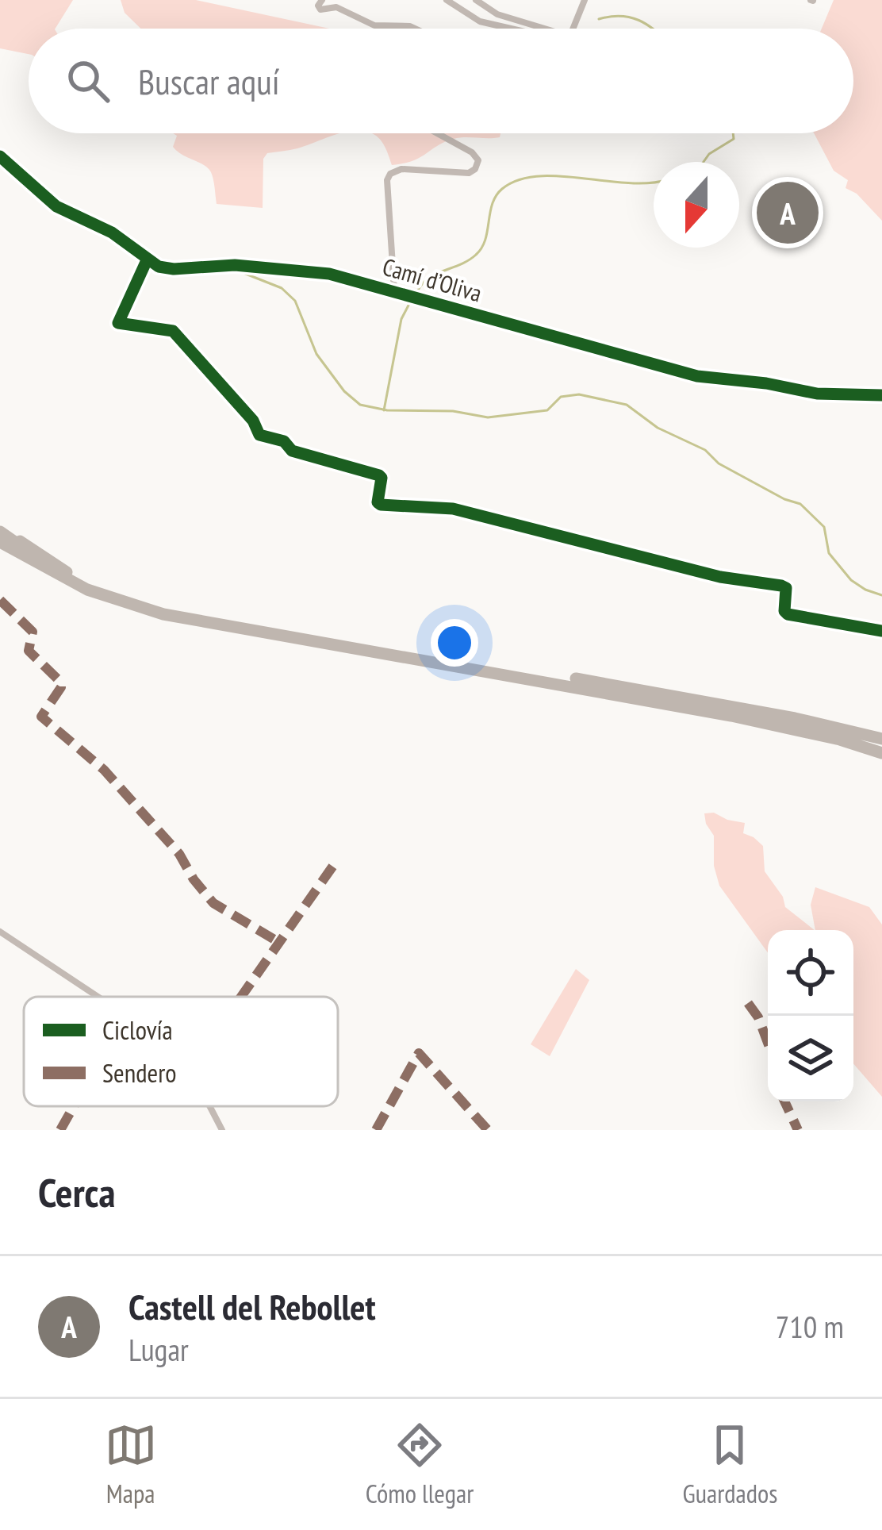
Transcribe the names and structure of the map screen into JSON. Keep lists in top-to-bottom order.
{
  "streets": {
    "street": ["Camí d’Oliva"]
  },
  "legend": ["Ciclovía", "Sendero"],
  "north": "bottom",
  "page": {
    "search": "Buscar aquí",
    "pins": "A",
    "heading": "Cerca",
    "list": [
      {
        "mark": "A",
        "name": "Castell del Rebollet",
        "note": "Lugar",
        "value": "710 m"
      }
    ],
    "nav": ["Mapa", "Cómo llegar", "Guardados"]
  }
}
